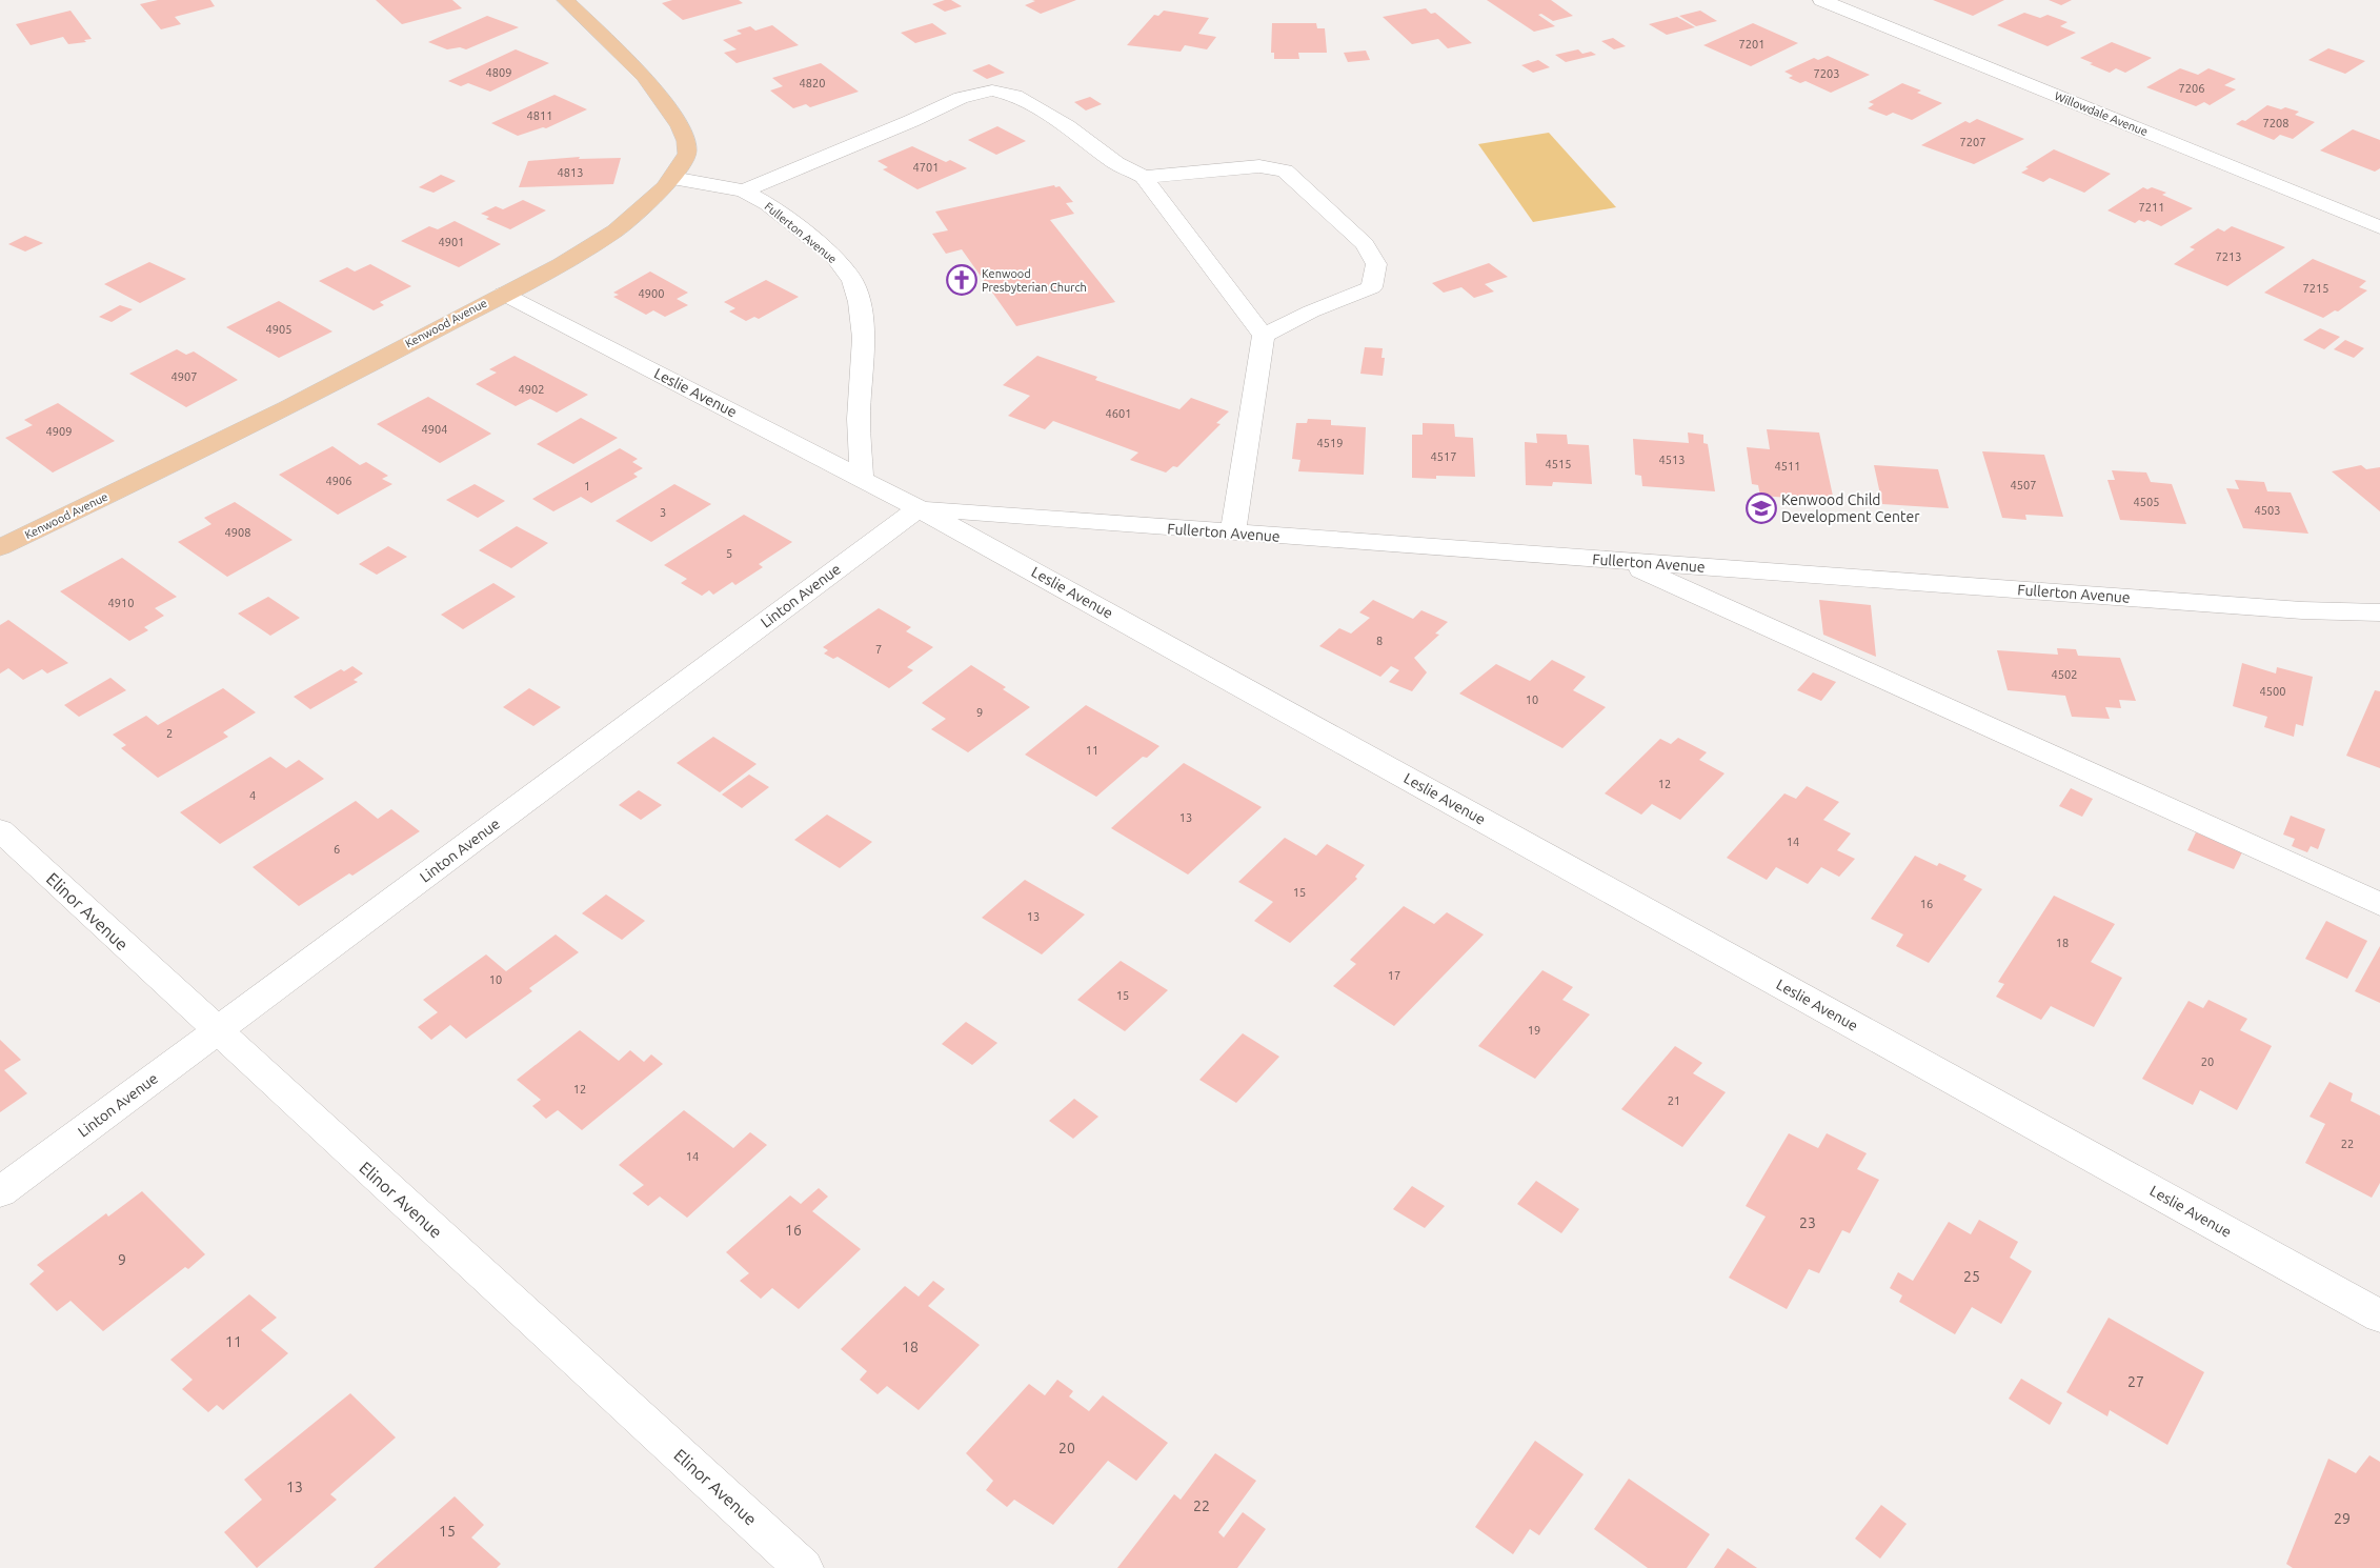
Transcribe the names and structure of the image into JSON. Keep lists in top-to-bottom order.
{
  "streets": {
    "main road": ["Kenwood Avenue"],
    "street": [
      "Willowdale Avenue",
      "Fullerton Avenue",
      "Leslie Avenue",
      "Linton Avenue",
      "Elinor Avenue"
    ]
  },
  "crossings": [
    ["Fullerton Avenue", "Kenwood Avenue"],
    ["Fullerton Avenue", "Leslie Avenue"],
    ["Fullerton Avenue", "Linton Avenue"],
    ["Kenwood Avenue", "Leslie Avenue"],
    ["Leslie Avenue", "Linton Avenue"],
    ["Linton Avenue", "Elinor Avenue"]
  ],
  "places": {
    "church": ["Kenwood Presbyterian Church"],
    "school or university": ["Kenwood Child Development Center"]
  },
  "house_numbers": [
    "7201",
    "4809",
    "7203",
    "4820",
    "7206",
    "4811",
    "7208",
    "7207",
    "4701",
    "4813",
    "7211",
    "4901",
    "7213",
    "7215",
    "4900",
    "4905",
    "4907",
    "4902",
    "4601",
    "4904",
    "4909",
    "4519",
    "4517",
    "4513",
    "4515",
    "4511",
    "4906",
    "4507",
    "1",
    "4505",
    "4503",
    "3",
    "4908",
    "5",
    "4910",
    "8",
    "7",
    "4502",
    "4500",
    "10",
    "9",
    "2",
    "11",
    "12",
    "4",
    "13",
    "14",
    "6",
    "15",
    "16",
    "13",
    "18",
    "17",
    "10",
    "15",
    "19",
    "20",
    "12",
    "21",
    "22",
    "14",
    "23",
    "16",
    "9",
    "25",
    "11",
    "18",
    "27",
    "20",
    "13",
    "22",
    "29",
    "15"
  ]
}
